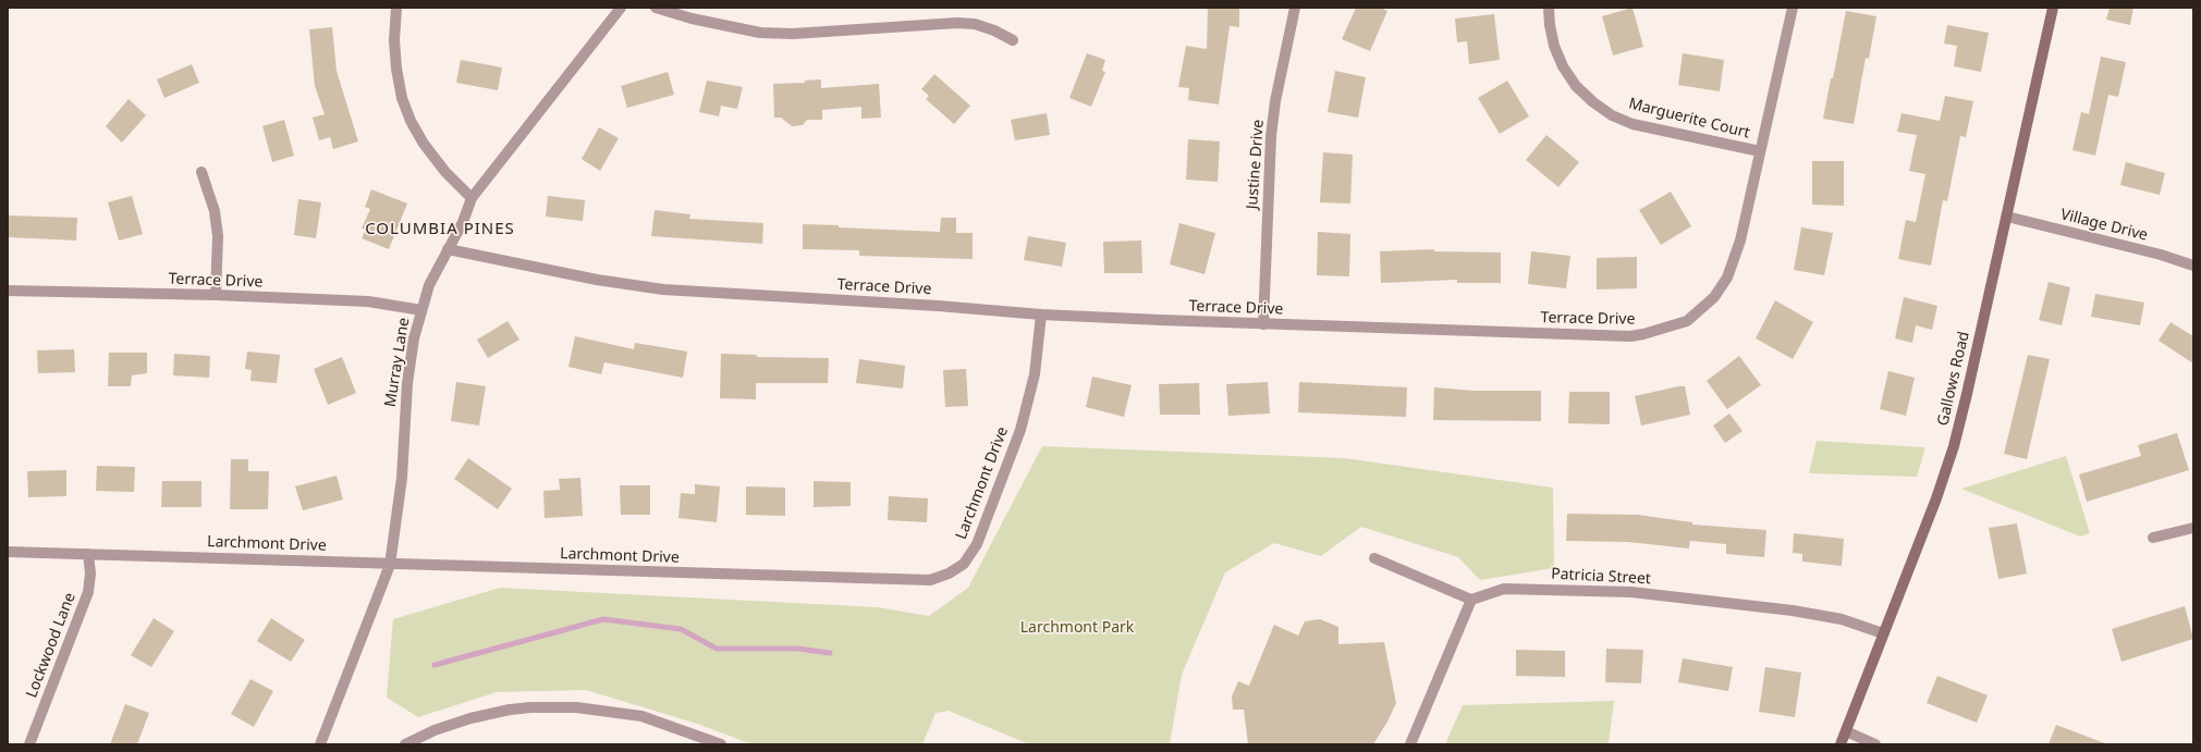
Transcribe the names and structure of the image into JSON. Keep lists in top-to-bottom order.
{
  "streets": {
    "main road": ["Gallows Road"],
    "street": [
      "Marguerite Court",
      "Justine Drive",
      "Village Drive",
      "Terrace Drive",
      "Murray Lane",
      "Larchmont Drive",
      "Patricia Street",
      "Lockwood Lane"
    ]
  },
  "crossings": [
    ["Marguerite Court", "Terrace Drive"],
    ["Justine Drive", "Terrace Drive"],
    ["Village Drive", "Gallows Road"],
    ["Terrace Drive", "Murray Lane"],
    ["Terrace Drive", "Larchmont Drive"],
    ["Murray Lane", "Larchmont Drive"],
    ["Gallows Road", "Patricia Street"],
    ["Larchmont Drive", "Lockwood Lane"]
  ],
  "districts": ["COLUMBIA PINES"],
  "parks": ["Larchmont Park"]
}
